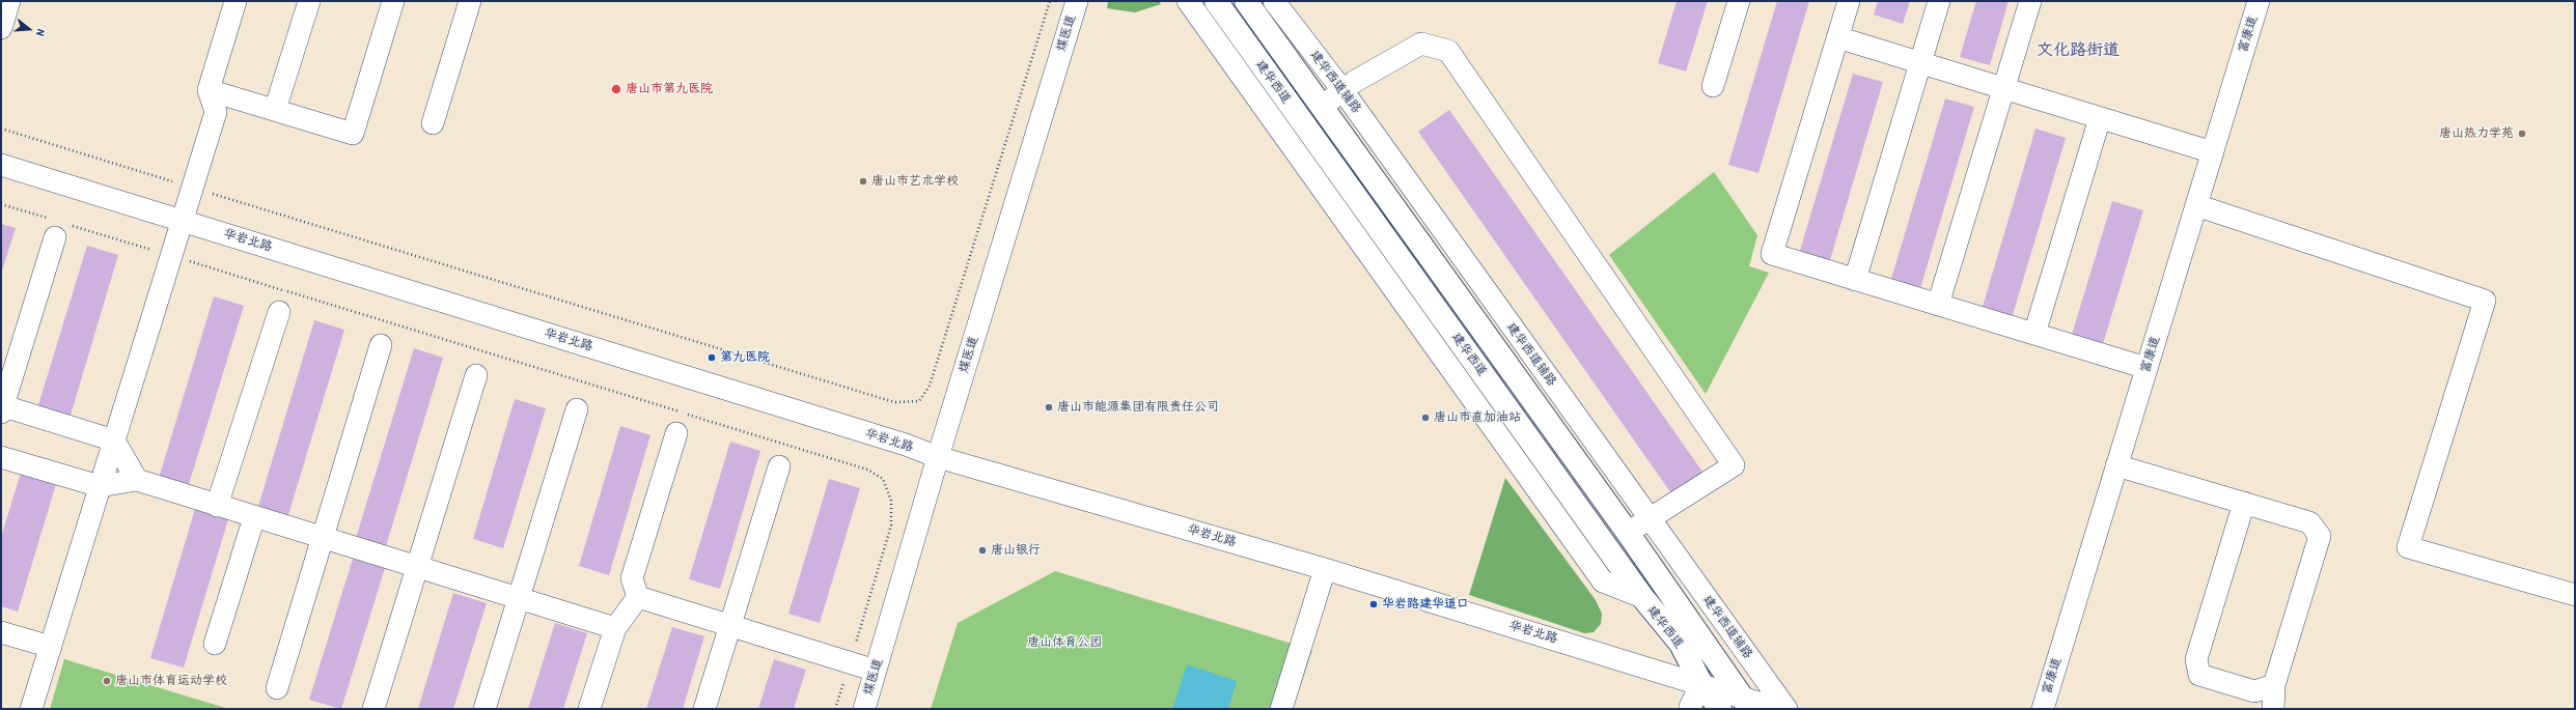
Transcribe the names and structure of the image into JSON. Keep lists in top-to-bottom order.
{
  "streets": {
    "main road": ["建华西道"],
    "street": [
      "煤医道",
      "富康道",
      "建华西道辅路",
      "华岩北路"
    ]
  },
  "crossings": [
    ["煤医道", "华岩北路"],
    ["建华西道", "华岩北路"]
  ],
  "districts": ["文化路街道"],
  "parks": ["唐山体育公园"],
  "places": [
    "唐山市第九医院",
    "唐山热力学苑",
    "唐山市艺术学校",
    "第九医院",
    "唐山市能源集团有限责任公司",
    "唐山市直加油站",
    "唐山银行",
    "华岩路建华道口",
    "唐山市体育运动学校"
  ],
  "north": "right"
}
